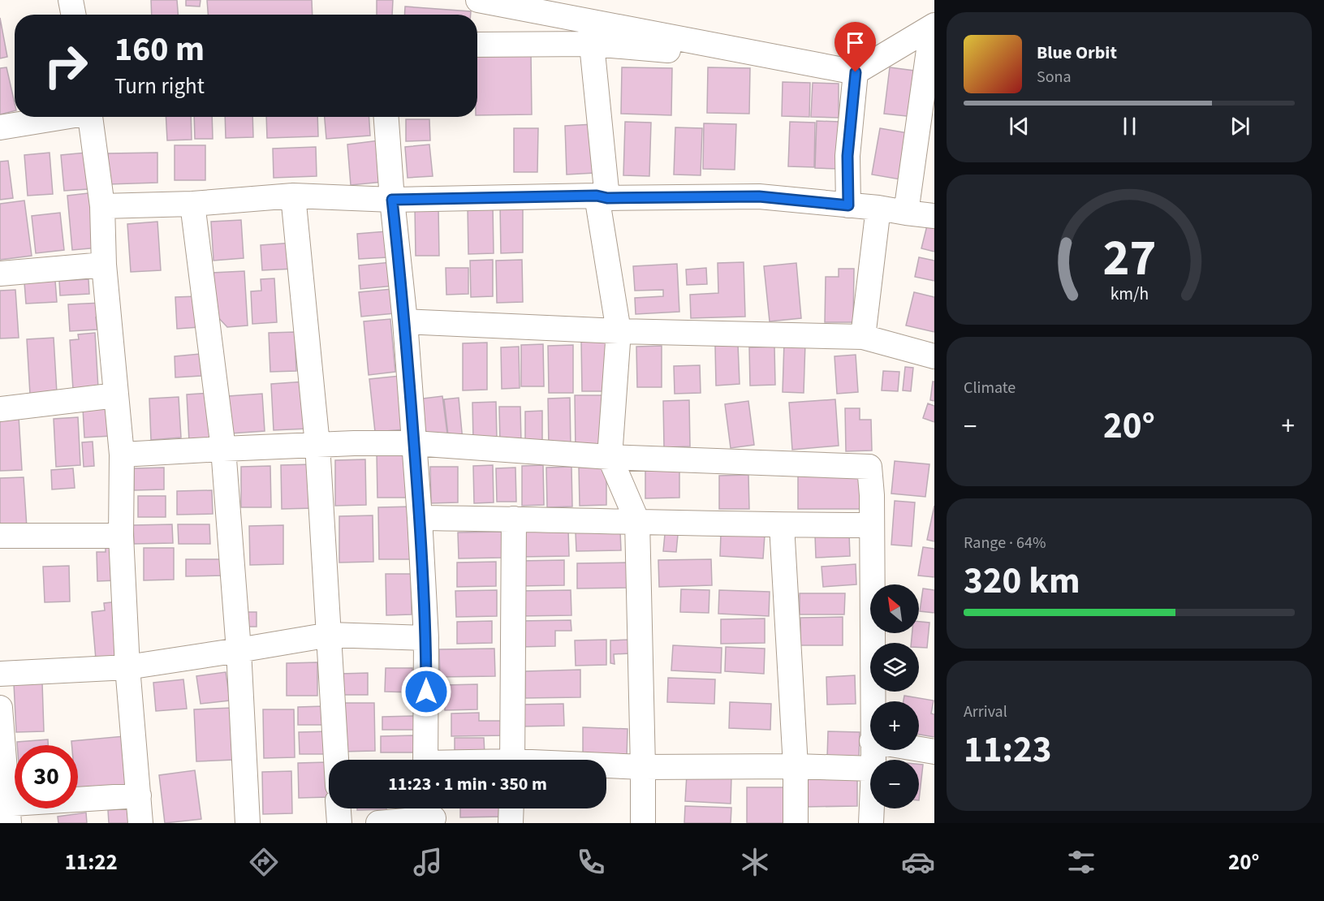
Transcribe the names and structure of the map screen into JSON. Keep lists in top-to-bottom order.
{
  "north": "top left",
  "page": {
    "turn": ["160 m", "Turn right"],
    "song": ["Blue Orbit", "Sona"],
    "tile": [
      "Climate",
      ["Range · 64%", "320 km"],
      ["Arrival", "11:23"]
    ],
    "heat": ["−", "20°", "+"],
    "map_buttons": ["+", "−"],
    "limit": "30",
    "trip": "11:23 · 1 min · 350 m",
    "tabs": ["11:22", "20°"],
    "gauge": ["27", "km/h"]
  }
}
